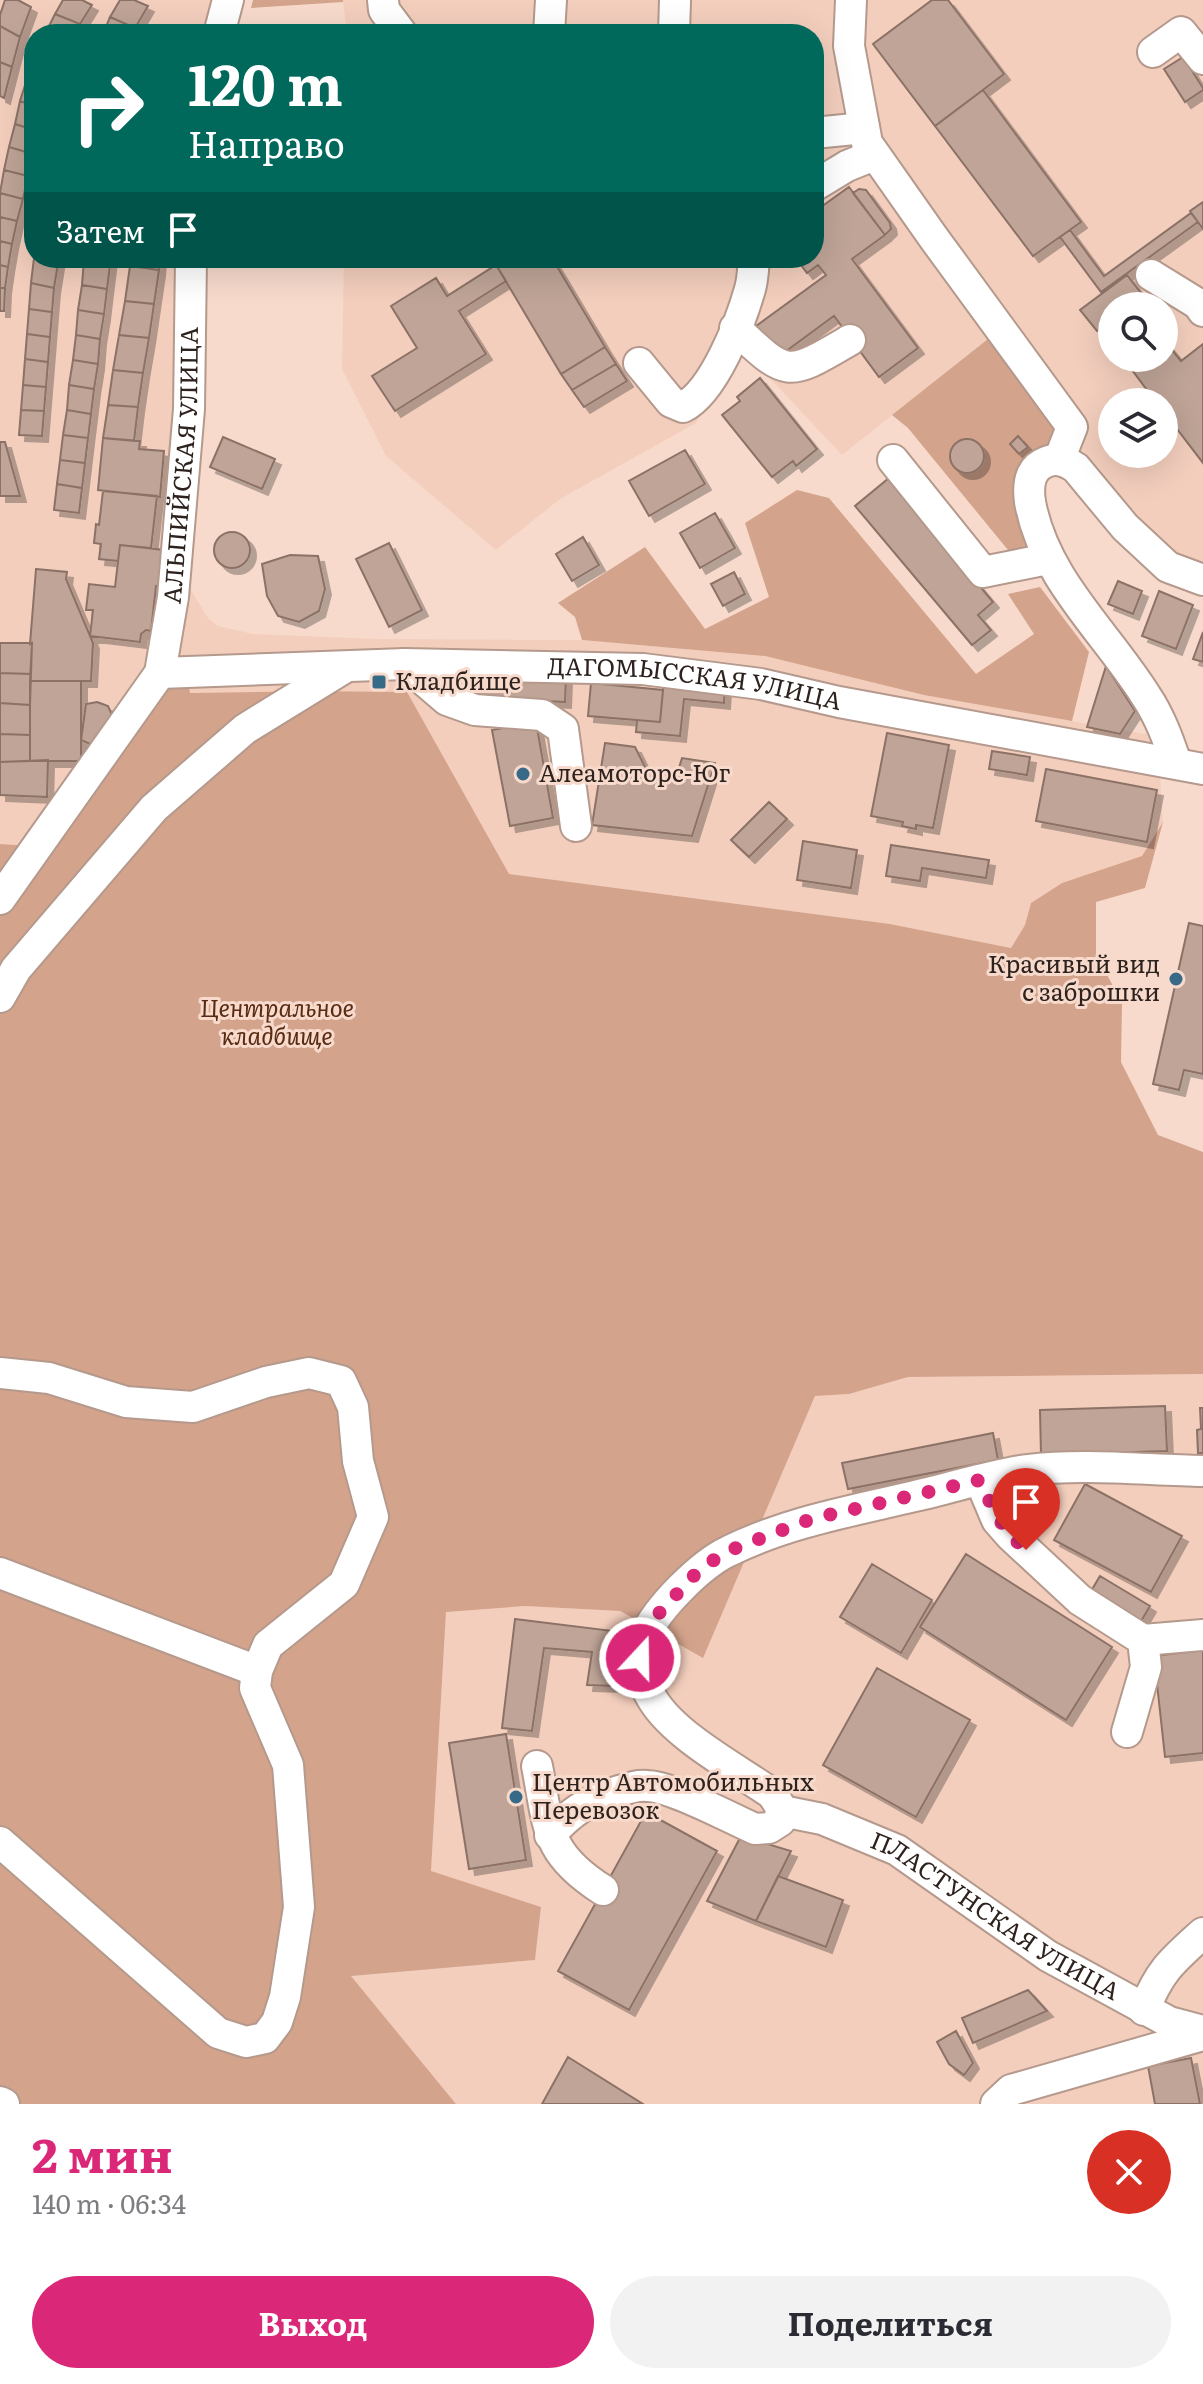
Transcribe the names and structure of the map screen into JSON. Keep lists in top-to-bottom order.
{
  "streets": {
    "street": ["АЛЬПИЙСКАЯ УЛИЦА", "ДАГОМЫССКАЯ УЛИЦА", "ПЛАСТУНСКАЯ УЛИЦА"]
  },
  "crossings": [
    ["АЛЬПИЙСКАЯ УЛИЦА", "ДАГОМЫССКАЯ УЛИЦА"]
  ],
  "parks": ["Центральное кладбище"],
  "places": {
    "transit": ["Кладбище"],
    "other": ["Алеамоторс-Юг", "Красивый вид с заброшки", "Центр Автомобильных Перевозок"]
  },
  "page": {
    "turn": ["120 m", "Направо"],
    "then": "Затем",
    "heading": ["2 мин", "140 m · 06:34"],
    "buttons": ["Выход", "Поделиться"]
  }
}
